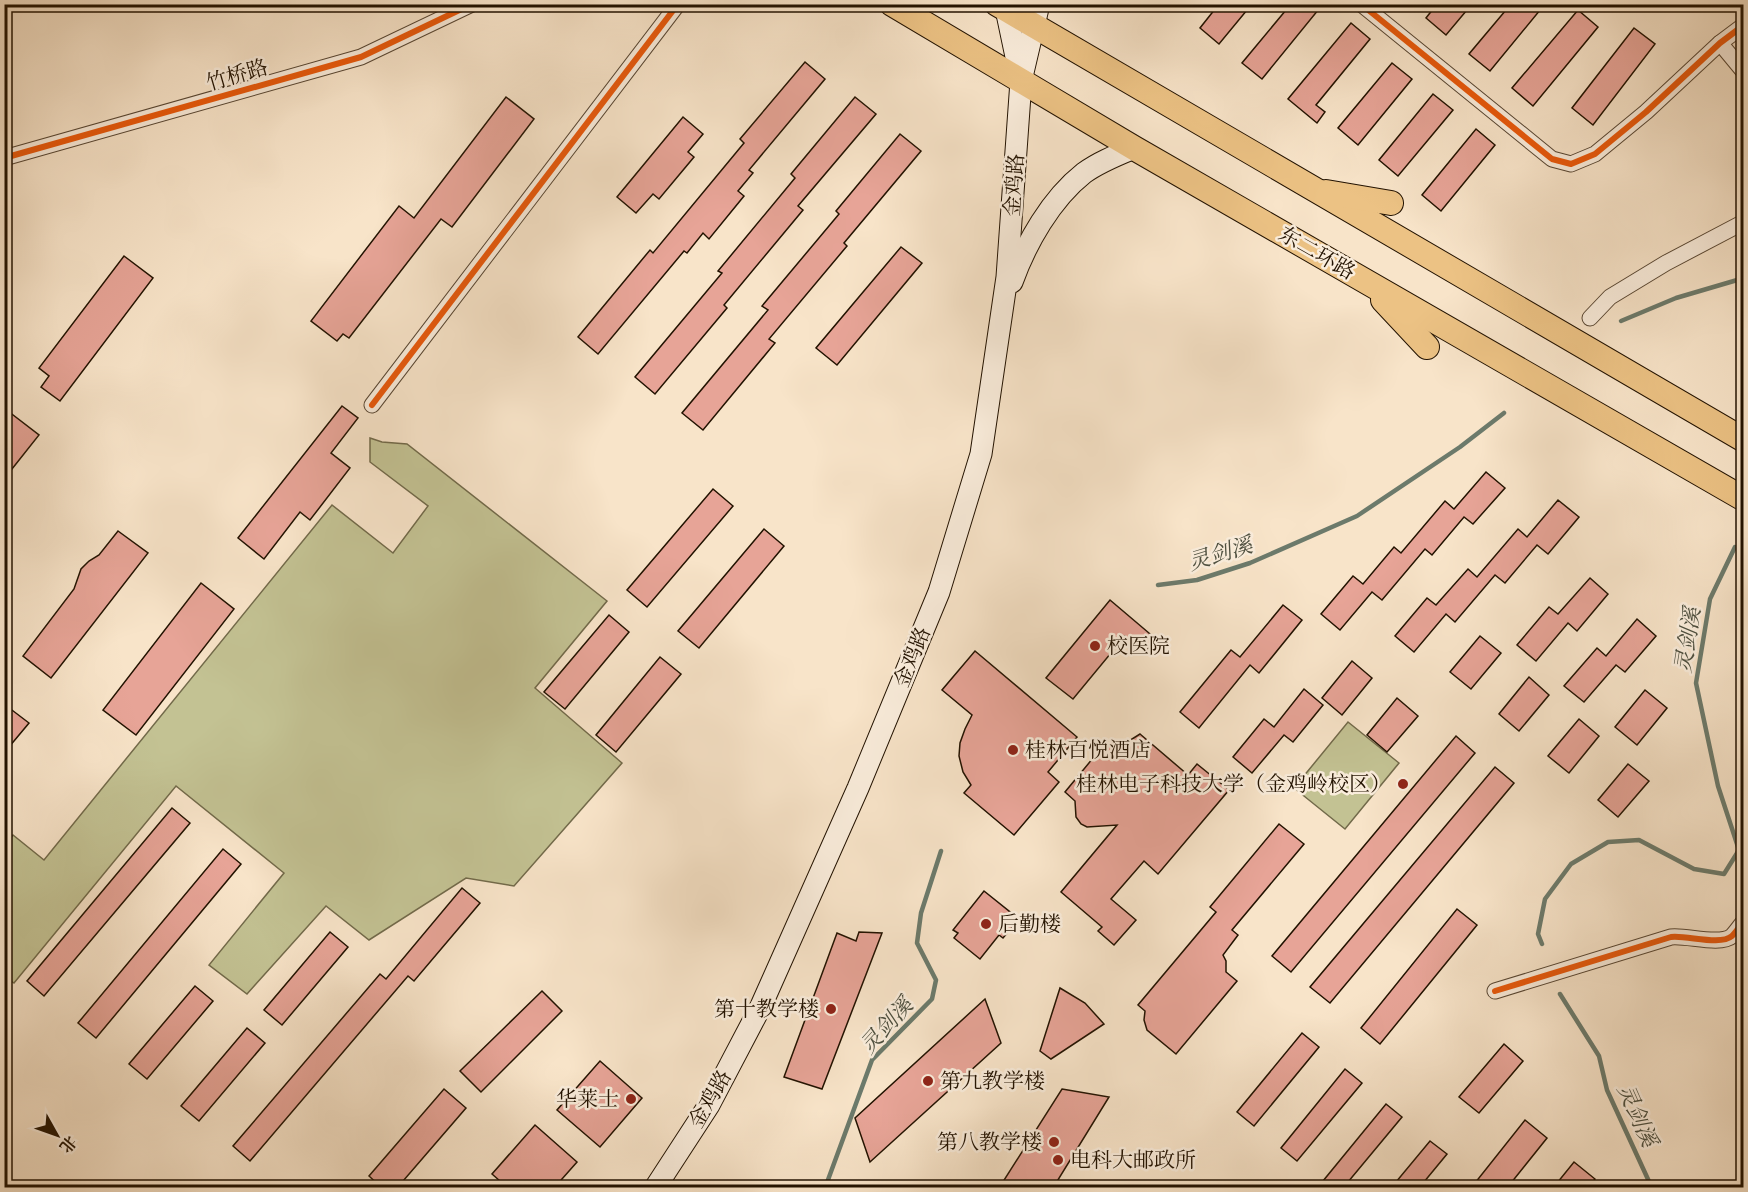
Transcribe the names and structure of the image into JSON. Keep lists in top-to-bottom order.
{
  "streets": {
    "main road": ["金鸡路", "东二环路"],
    "street": ["竹桥路"]
  },
  "crossings": [
    ["金鸡路", "东二环路"]
  ],
  "water": ["灵剑溪"],
  "places": [
    "校医院",
    "桂林百悦酒店",
    "桂林电子科技大学（金鸡岭校区）",
    "后勤楼",
    "第十教学楼",
    "第九教学楼",
    "华莱士",
    "第八教学楼",
    "电科大邮政所"
  ],
  "north": "bottom right"
}
